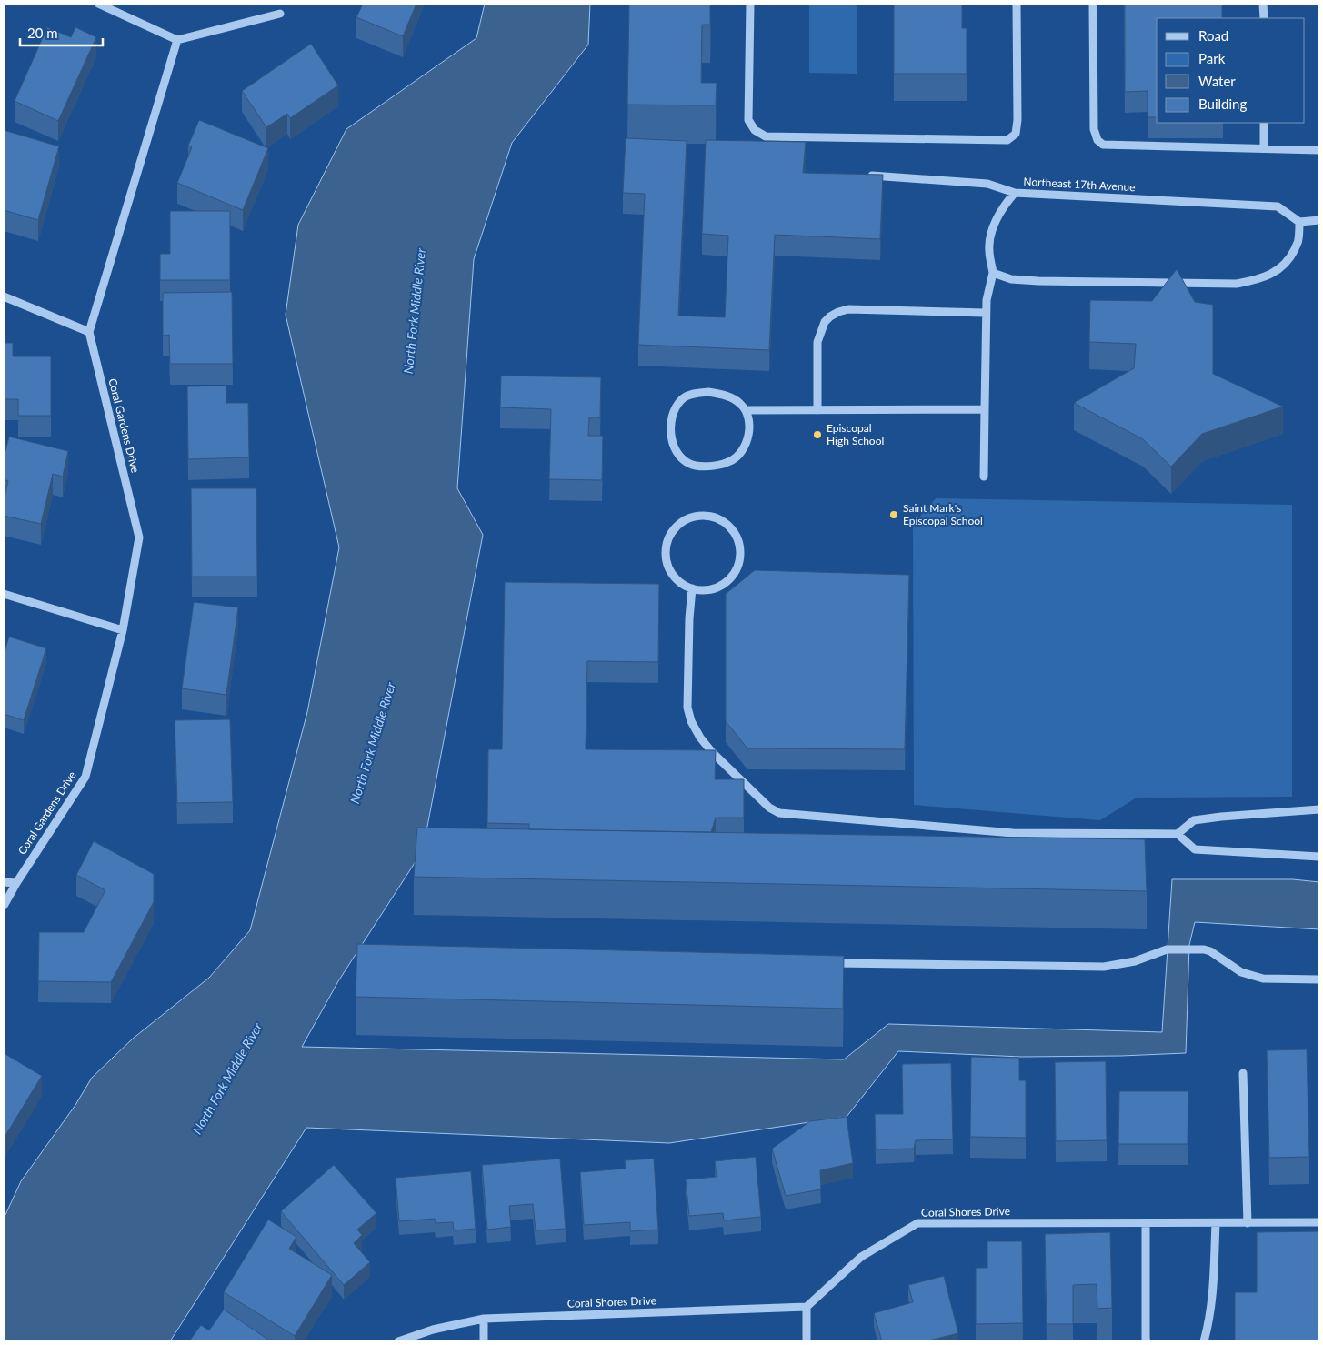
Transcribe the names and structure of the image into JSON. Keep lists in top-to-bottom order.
{
  "streets": {
    "street": ["Northeast 17th Avenue", "Coral Gardens Drive", "Coral Shores Drive"]
  },
  "water": ["North Fork Middle River"],
  "places": ["Episcopal High School", "Saint Mark's Episcopal School"],
  "legend": [
    "Road",
    "Park",
    "Water",
    "Building"
  ],
  "scale_bar": "20 m"
}
